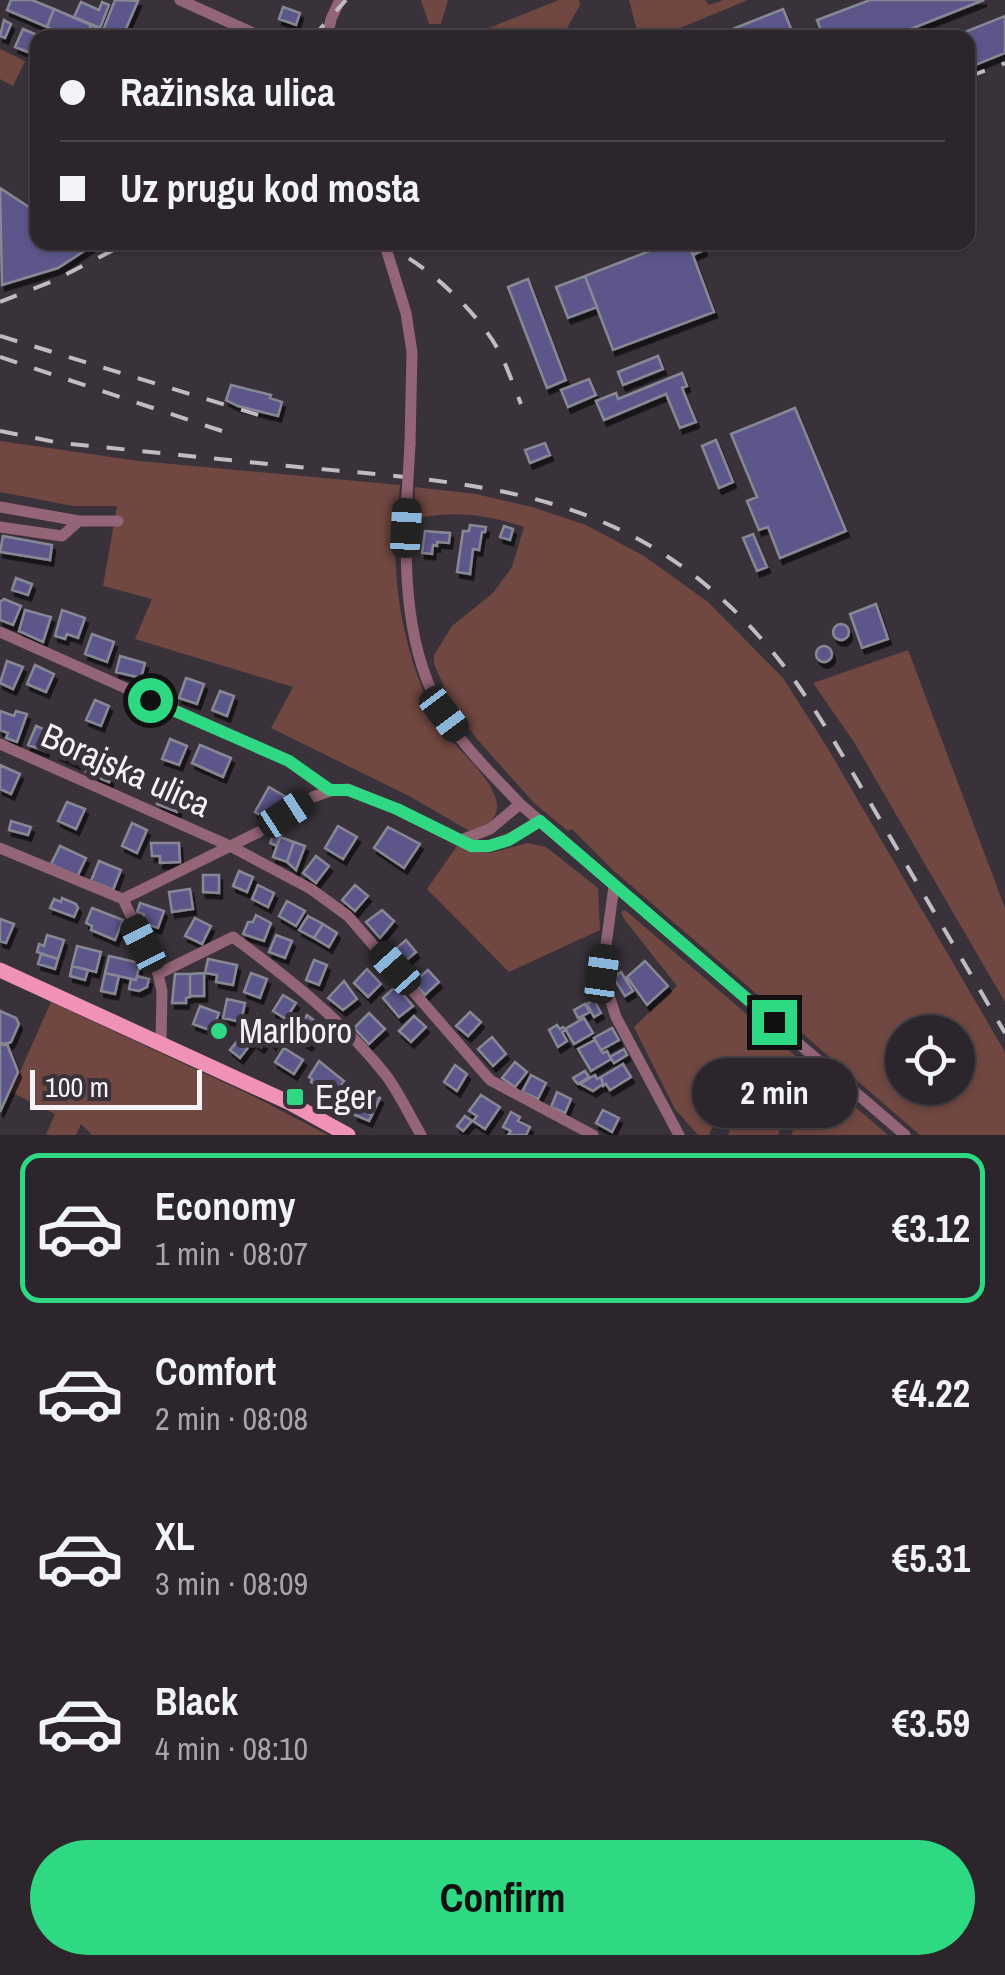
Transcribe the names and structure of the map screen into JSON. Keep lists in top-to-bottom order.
{
  "streets": {
    "street": ["Borajska ulica"]
  },
  "places": {
    "other": ["Marlboro"],
    "transit": ["Eger"]
  },
  "scale_bar": "100 m",
  "page": {
    "banner": ["Ražinska ulica", "Uz prugu kod mosta"],
    "bubble": "2 min",
    "scale": "100 m",
    "list": [
      {
        "name": "Economy",
        "note": "1 min · 08:07",
        "value": "€3.12"
      },
      {
        "name": "Comfort",
        "note": "2 min · 08:08",
        "value": "€4.22"
      },
      {
        "name": "XL",
        "note": "3 min · 08:09",
        "value": "€5.31"
      },
      {
        "name": "Black",
        "note": "4 min · 08:10",
        "value": "€3.59"
      }
    ],
    "buttons": "Confirm"
  }
}
